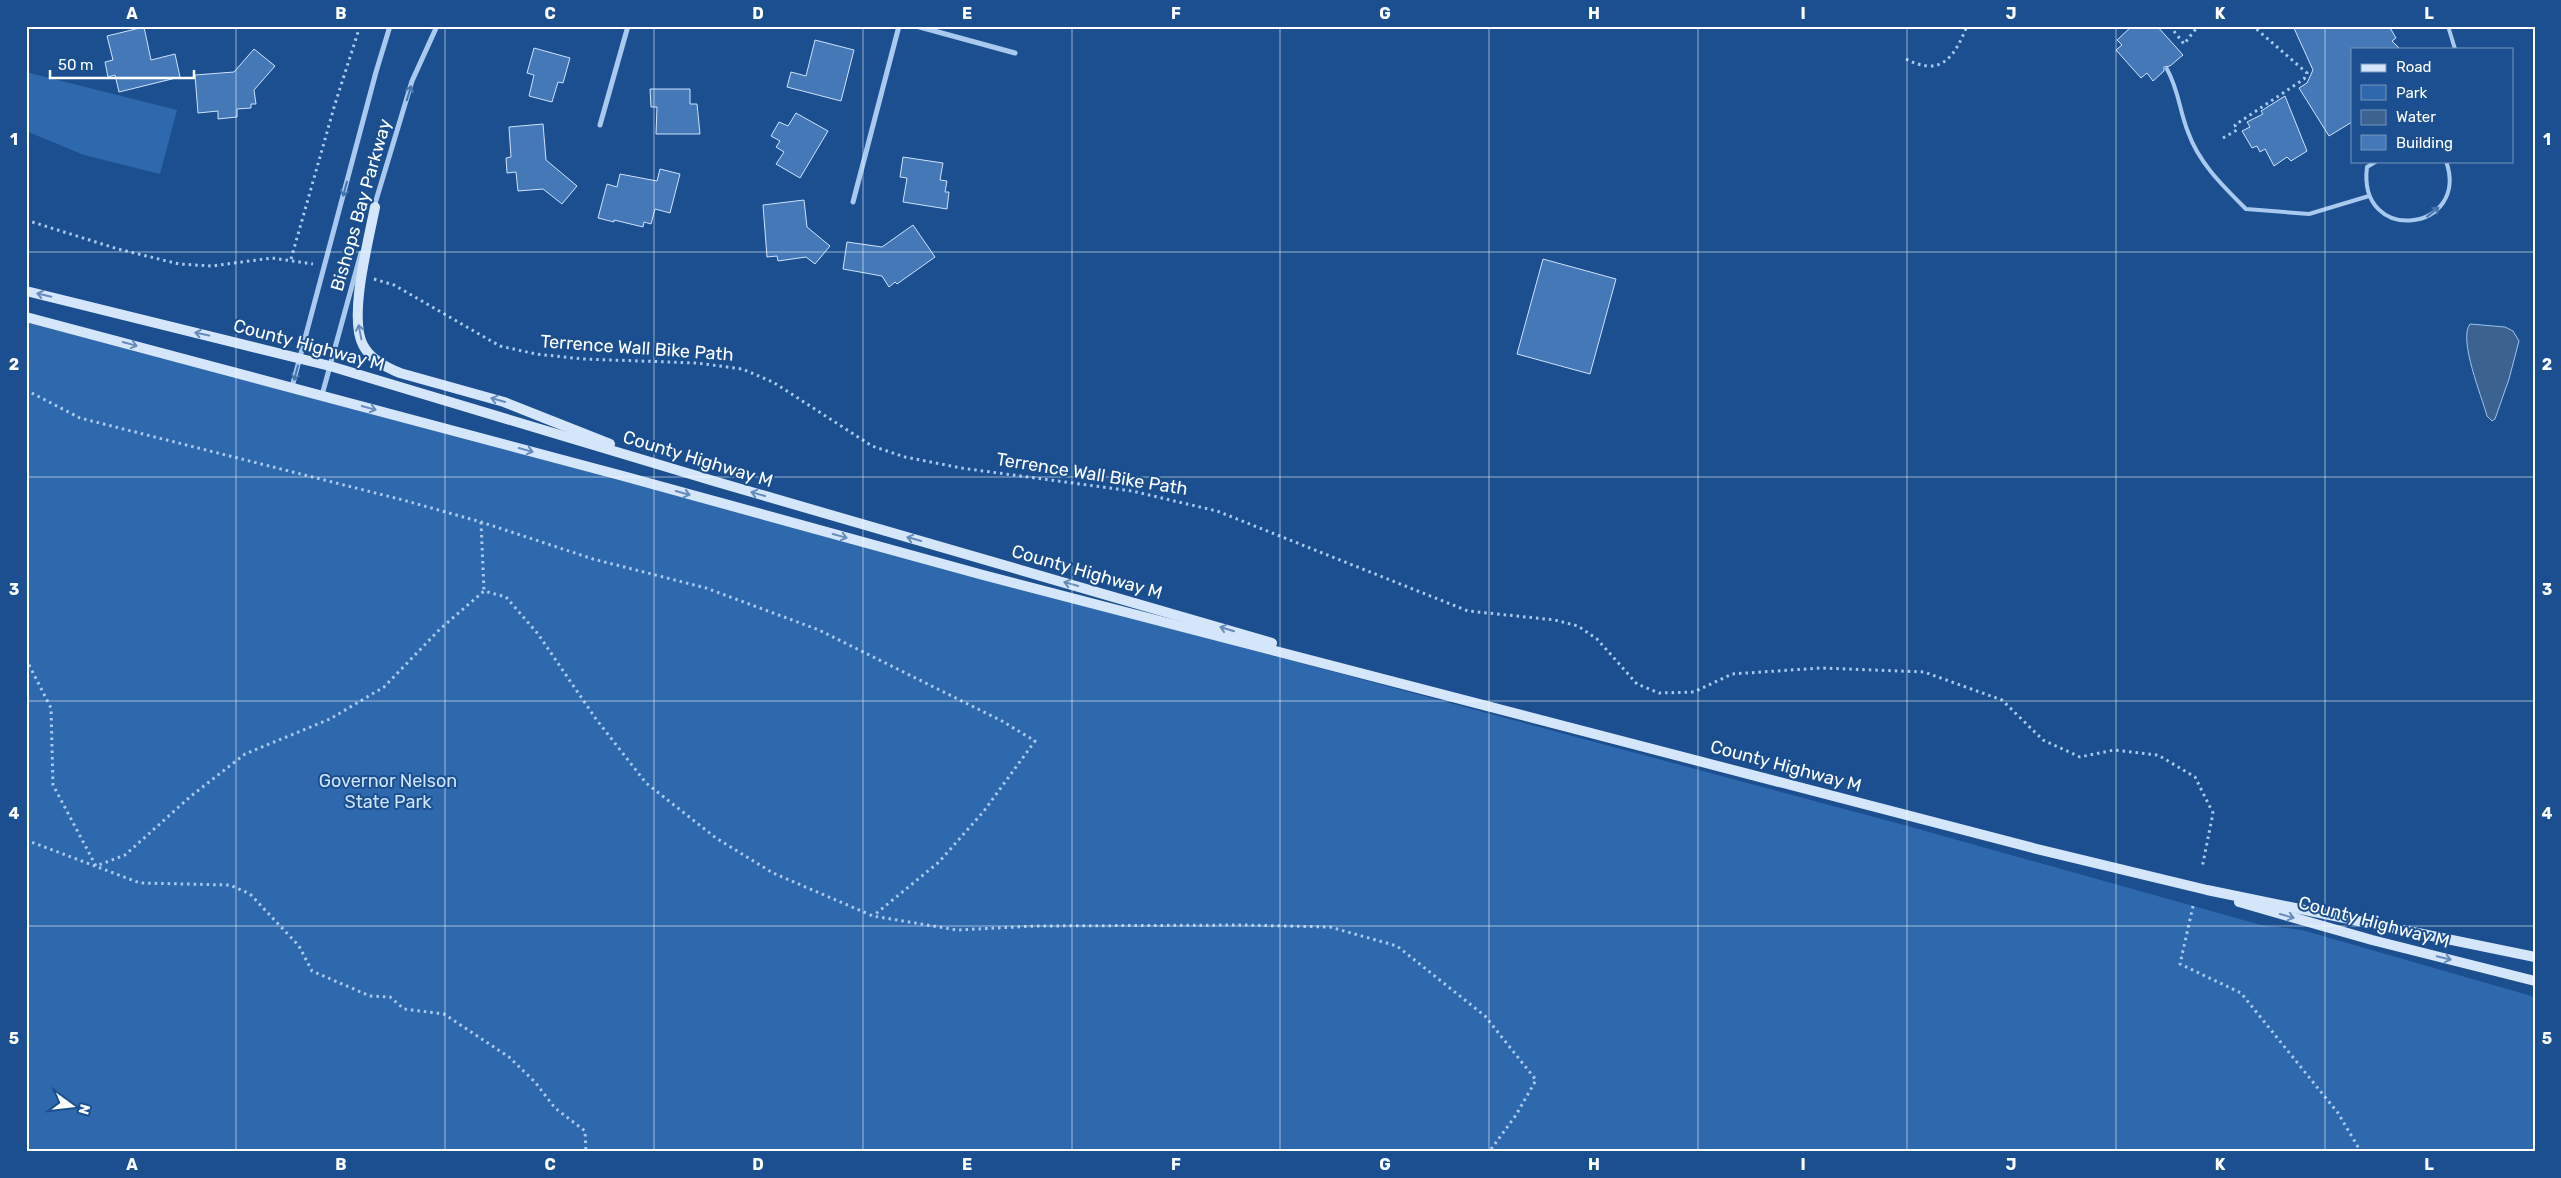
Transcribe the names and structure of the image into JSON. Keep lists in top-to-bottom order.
{
  "streets": {
    "main road": ["County Highway M"],
    "street": ["Bishops Bay Parkway"],
    "path": ["Terrence Wall Bike Path"]
  },
  "crossings": [
    ["Bishops Bay Parkway", "County Highway M"]
  ],
  "parks": ["Governor Nelson State Park"],
  "legend": [
    "Road",
    "Park",
    "Water",
    "Building"
  ],
  "scale_bar": "50 m",
  "north": "right",
  "grid": {
    "columns": [
      "A",
      "B",
      "C",
      "D",
      "E",
      "F",
      "G",
      "H",
      "I",
      "J",
      "K",
      "L"
    ],
    "rows": [
      "1",
      "2",
      "3",
      "4",
      "5"
    ]
  }
}
